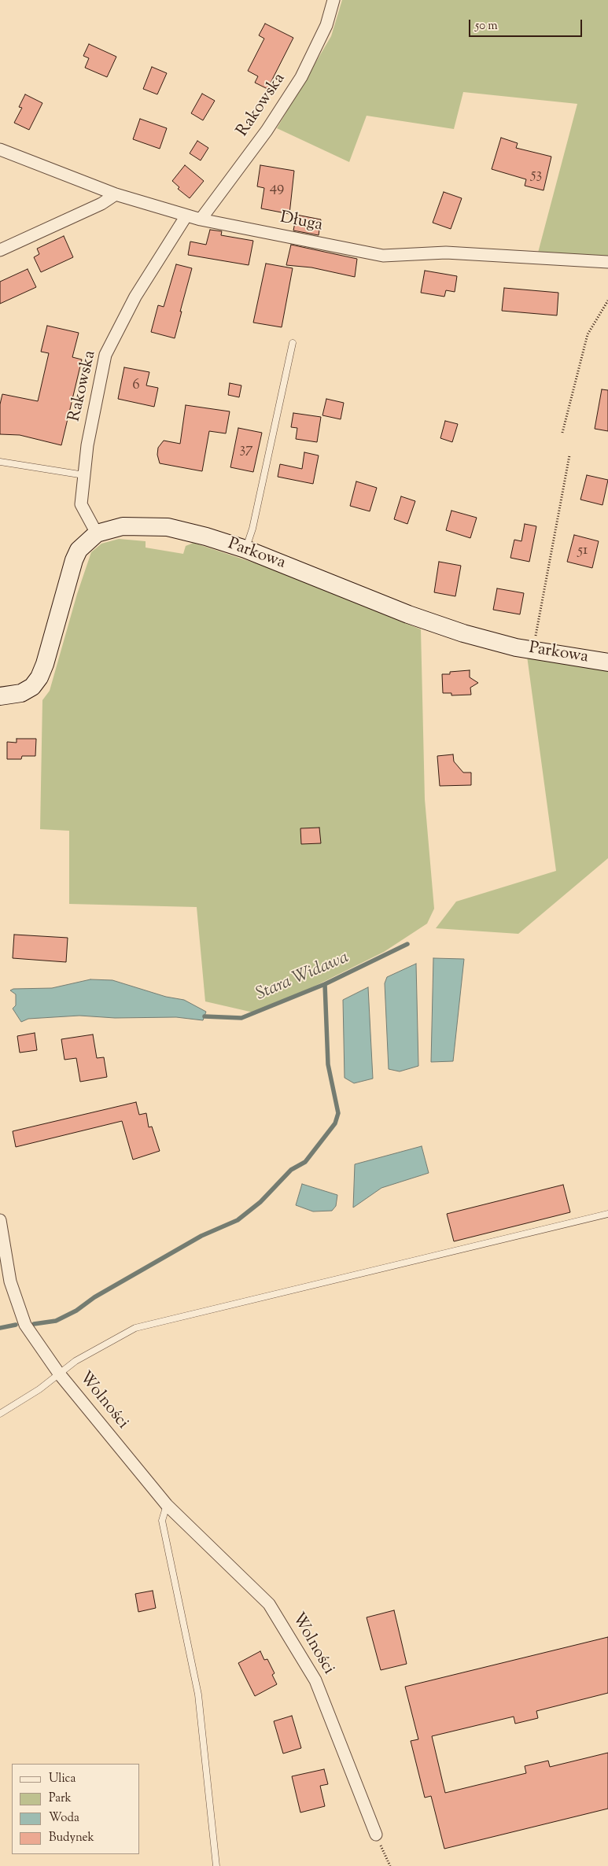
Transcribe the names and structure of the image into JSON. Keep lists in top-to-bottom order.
{
  "streets": {
    "street": [
      "Rakowska",
      "Długa",
      "Parkowa",
      "Wolności"
    ]
  },
  "crossings": [
    ["Rakowska", "Długa"],
    ["Rakowska", "Parkowa"]
  ],
  "water": ["Stara Widawa"],
  "house_numbers": [
    "53",
    "49",
    "6",
    "37",
    "51"
  ],
  "legend": [
    "Ulica",
    "Park",
    "Woda",
    "Budynek"
  ],
  "scale_bar": "50 m"
}
